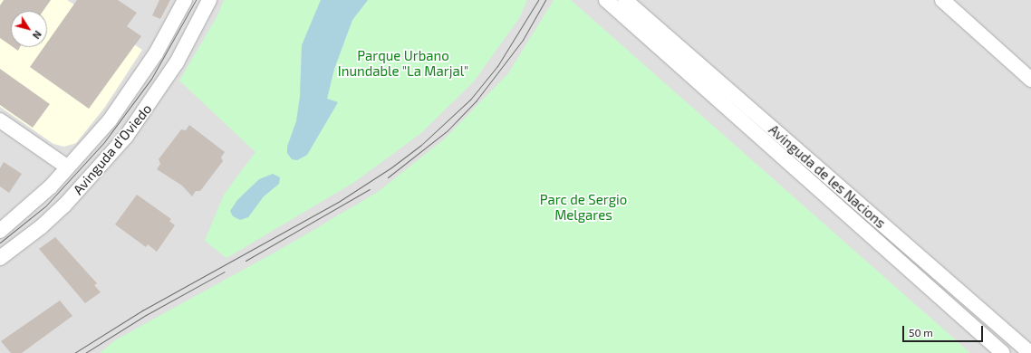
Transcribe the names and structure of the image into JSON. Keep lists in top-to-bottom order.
{
  "streets": {
    "street": ["Avinguda d'Oviedo", "Avinguda de les Nacions"]
  },
  "parks": ["Parque Urbano Inundable \"La Marjal\"", "Parc de Sergio Melgares"],
  "scale_bar": "50 m",
  "north": "bottom right"
}
